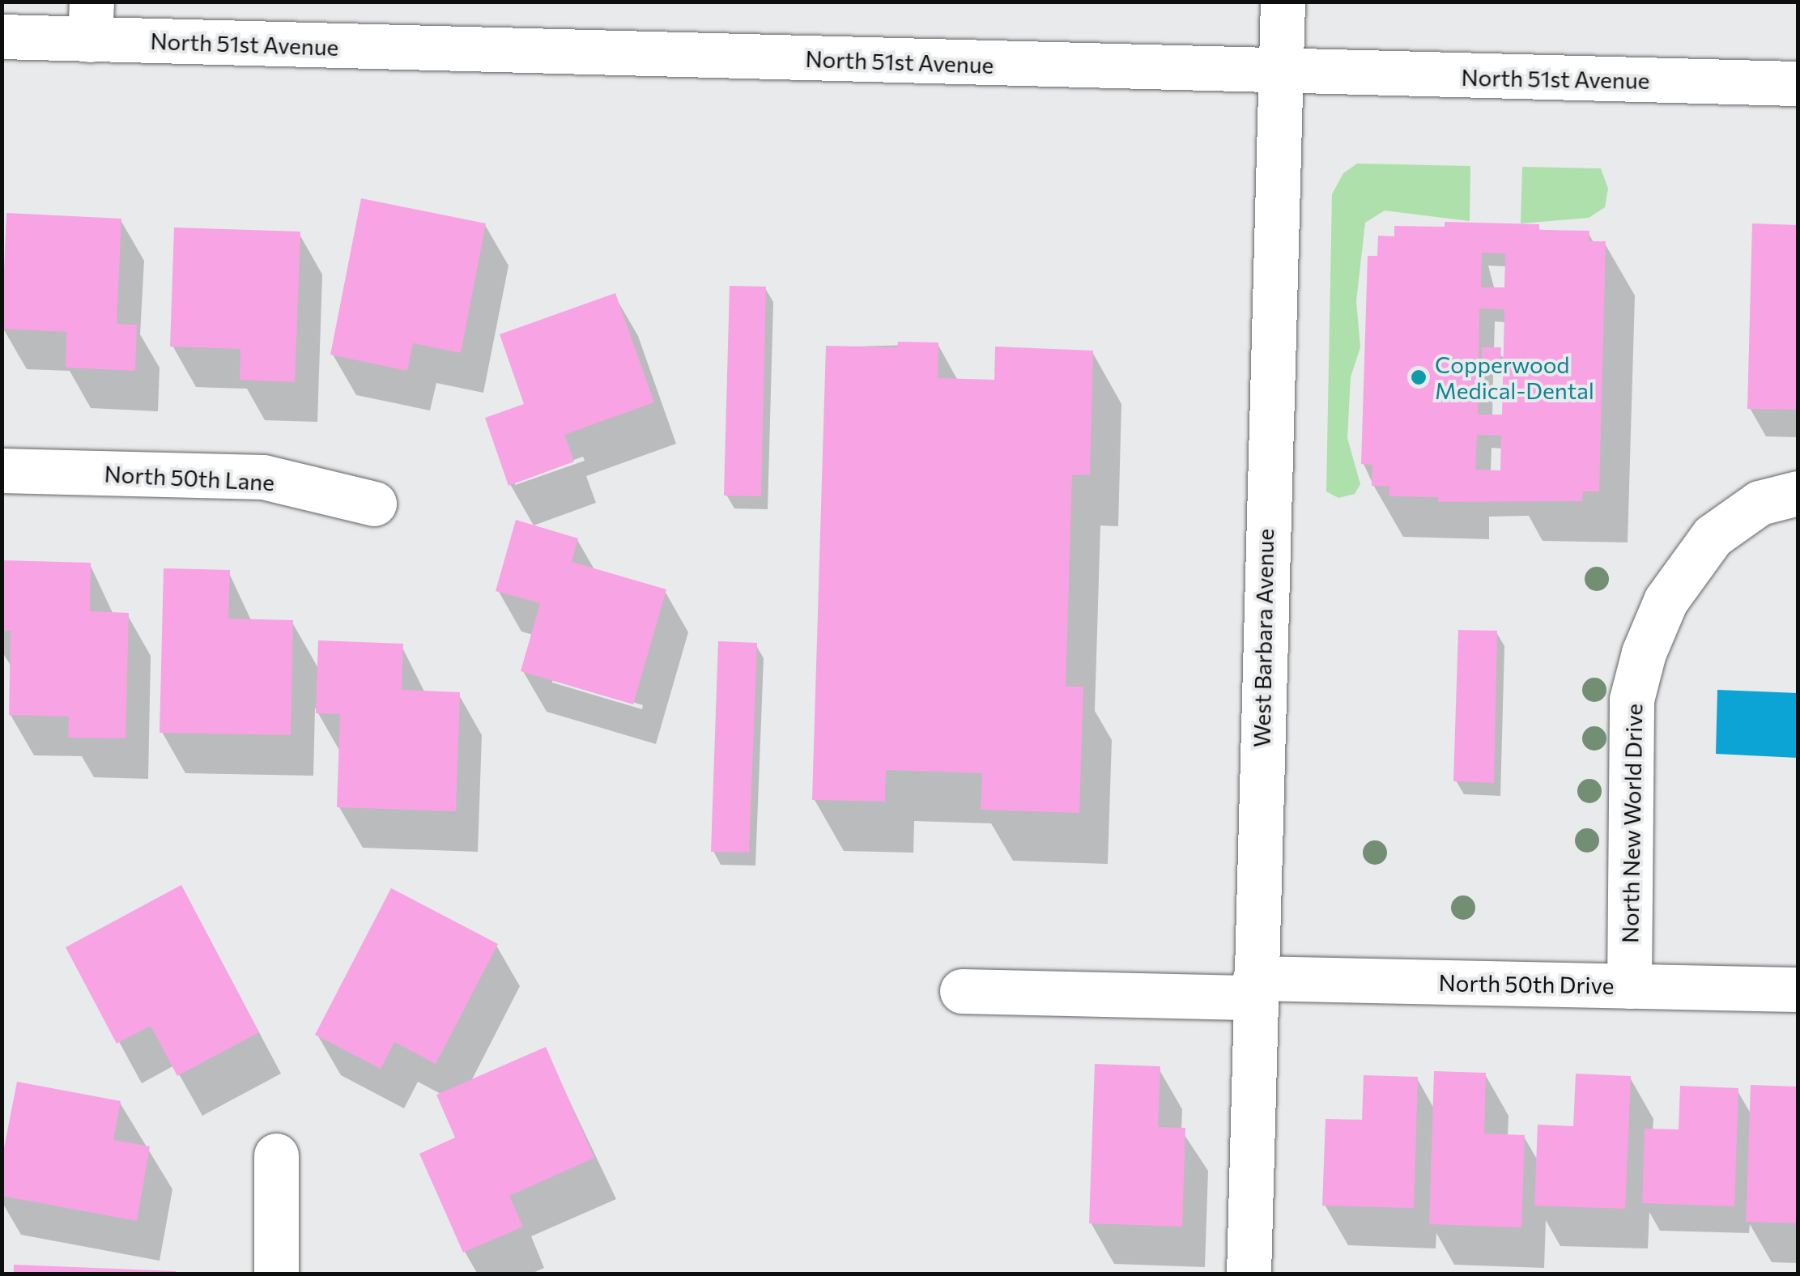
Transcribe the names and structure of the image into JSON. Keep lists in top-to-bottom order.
{
  "streets": {
    "street": [
      "North 51st Avenue",
      "North 50th Lane",
      "West Barbara Avenue",
      "North New World Drive",
      "North 50th Drive"
    ]
  },
  "crossings": [
    ["North 51st Avenue", "West Barbara Avenue"],
    ["West Barbara Avenue", "North 50th Drive"],
    ["North New World Drive", "North 50th Drive"]
  ],
  "places": ["Copperwood Medical-Dental"]
}
